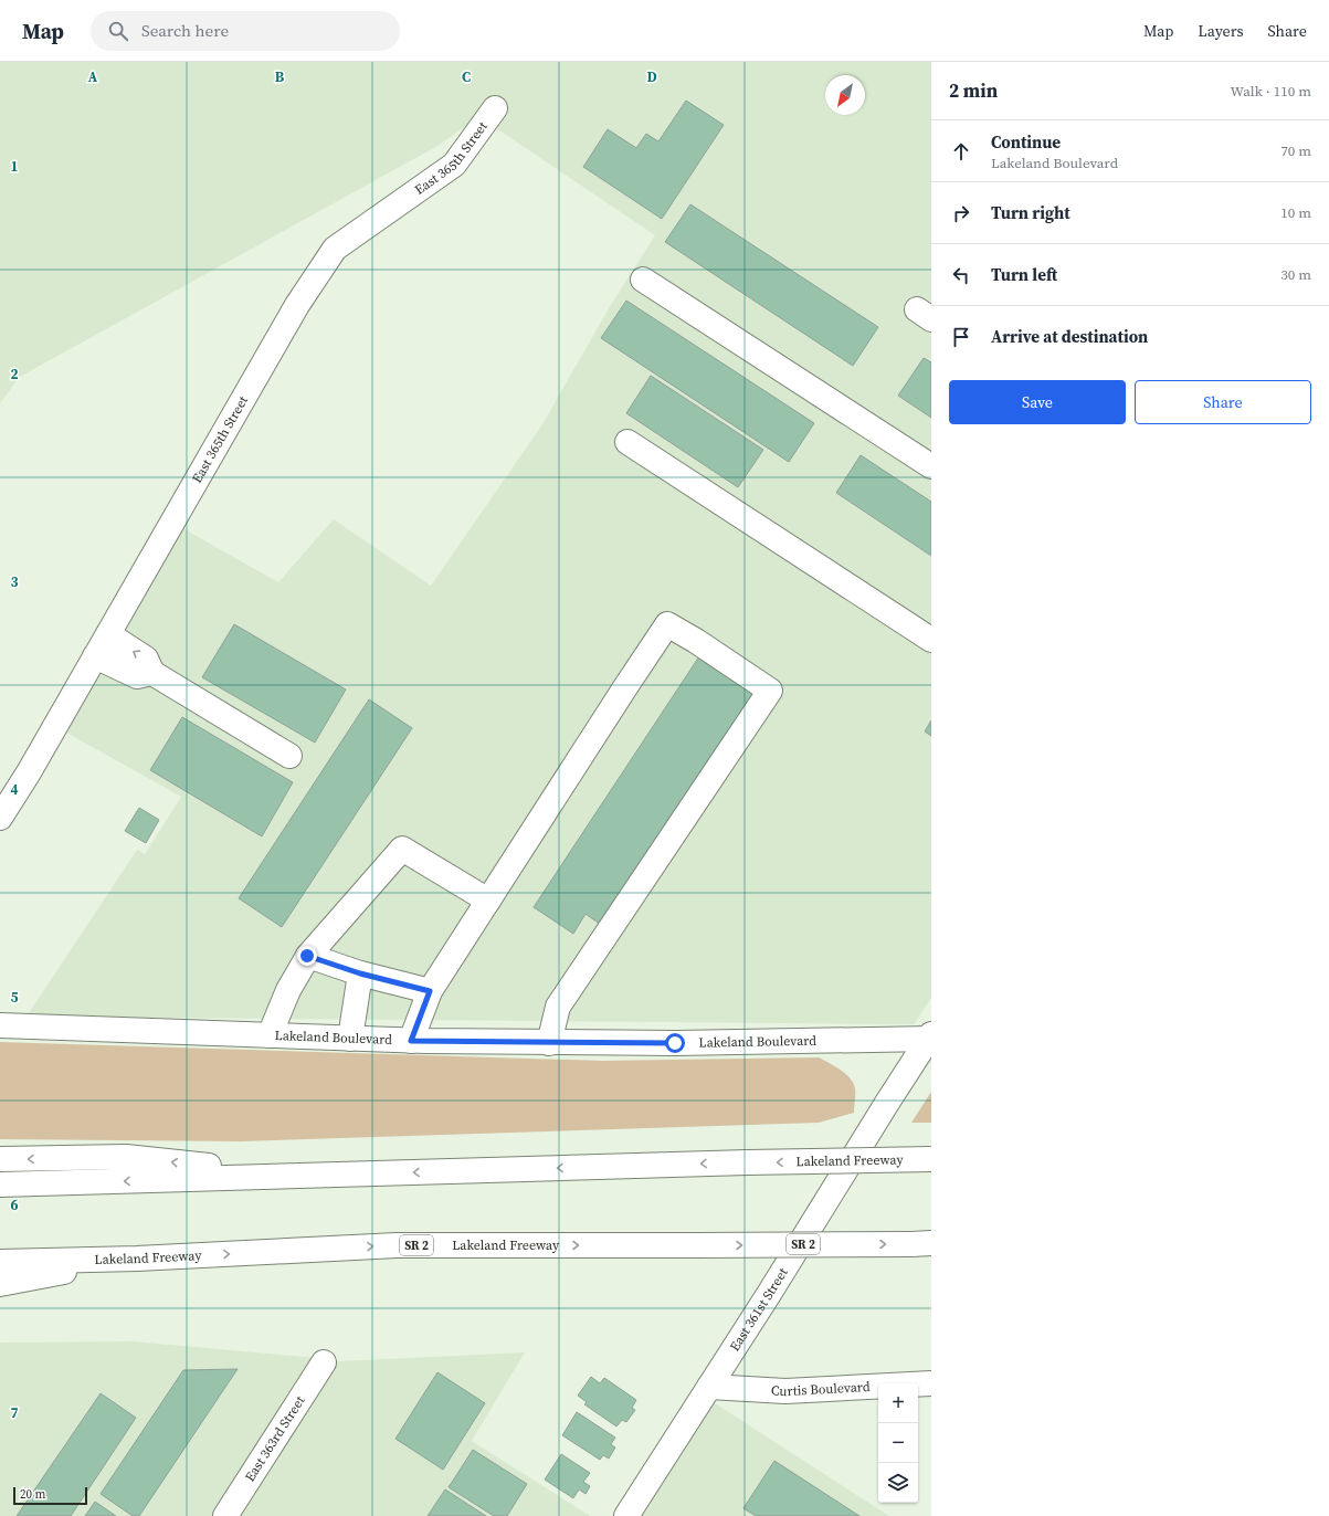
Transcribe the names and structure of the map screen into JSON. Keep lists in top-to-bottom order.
{
  "streets": {
    "main road": [
      "East 365th Street",
      "Lakeland Boulevard",
      "Lakeland Freeway",
      "SR 2",
      "East 361st Street",
      "Curtis Boulevard",
      "East 363rd Street"
    ]
  },
  "crossings": [
    ["Lakeland Boulevard", "East 361st Street"],
    ["East 361st Street", "Curtis Boulevard"]
  ],
  "scale_bar": "20 m",
  "north": "bottom left",
  "page": {
    "header": "Map",
    "search": "Search here",
    "nav": ["Map", "Layers", "Share"],
    "heading": ["2 min", "Walk · 110 m"],
    "list": [
      ["Continue", "Lakeland Boulevard", "70 m"],
      ["Turn right", "10 m"],
      ["Turn left", "30 m"],
      "Arrive at destination"
    ],
    "buttons": ["Save", "Share"],
    "map_buttons": ["+", "−"],
    "scale": "20 m"
  },
  "grid": {
    "columns": [
      "A",
      "B",
      "C",
      "D"
    ],
    "rows": [
      "1",
      "2",
      "3",
      "4",
      "5",
      "6",
      "7"
    ]
  }
}
